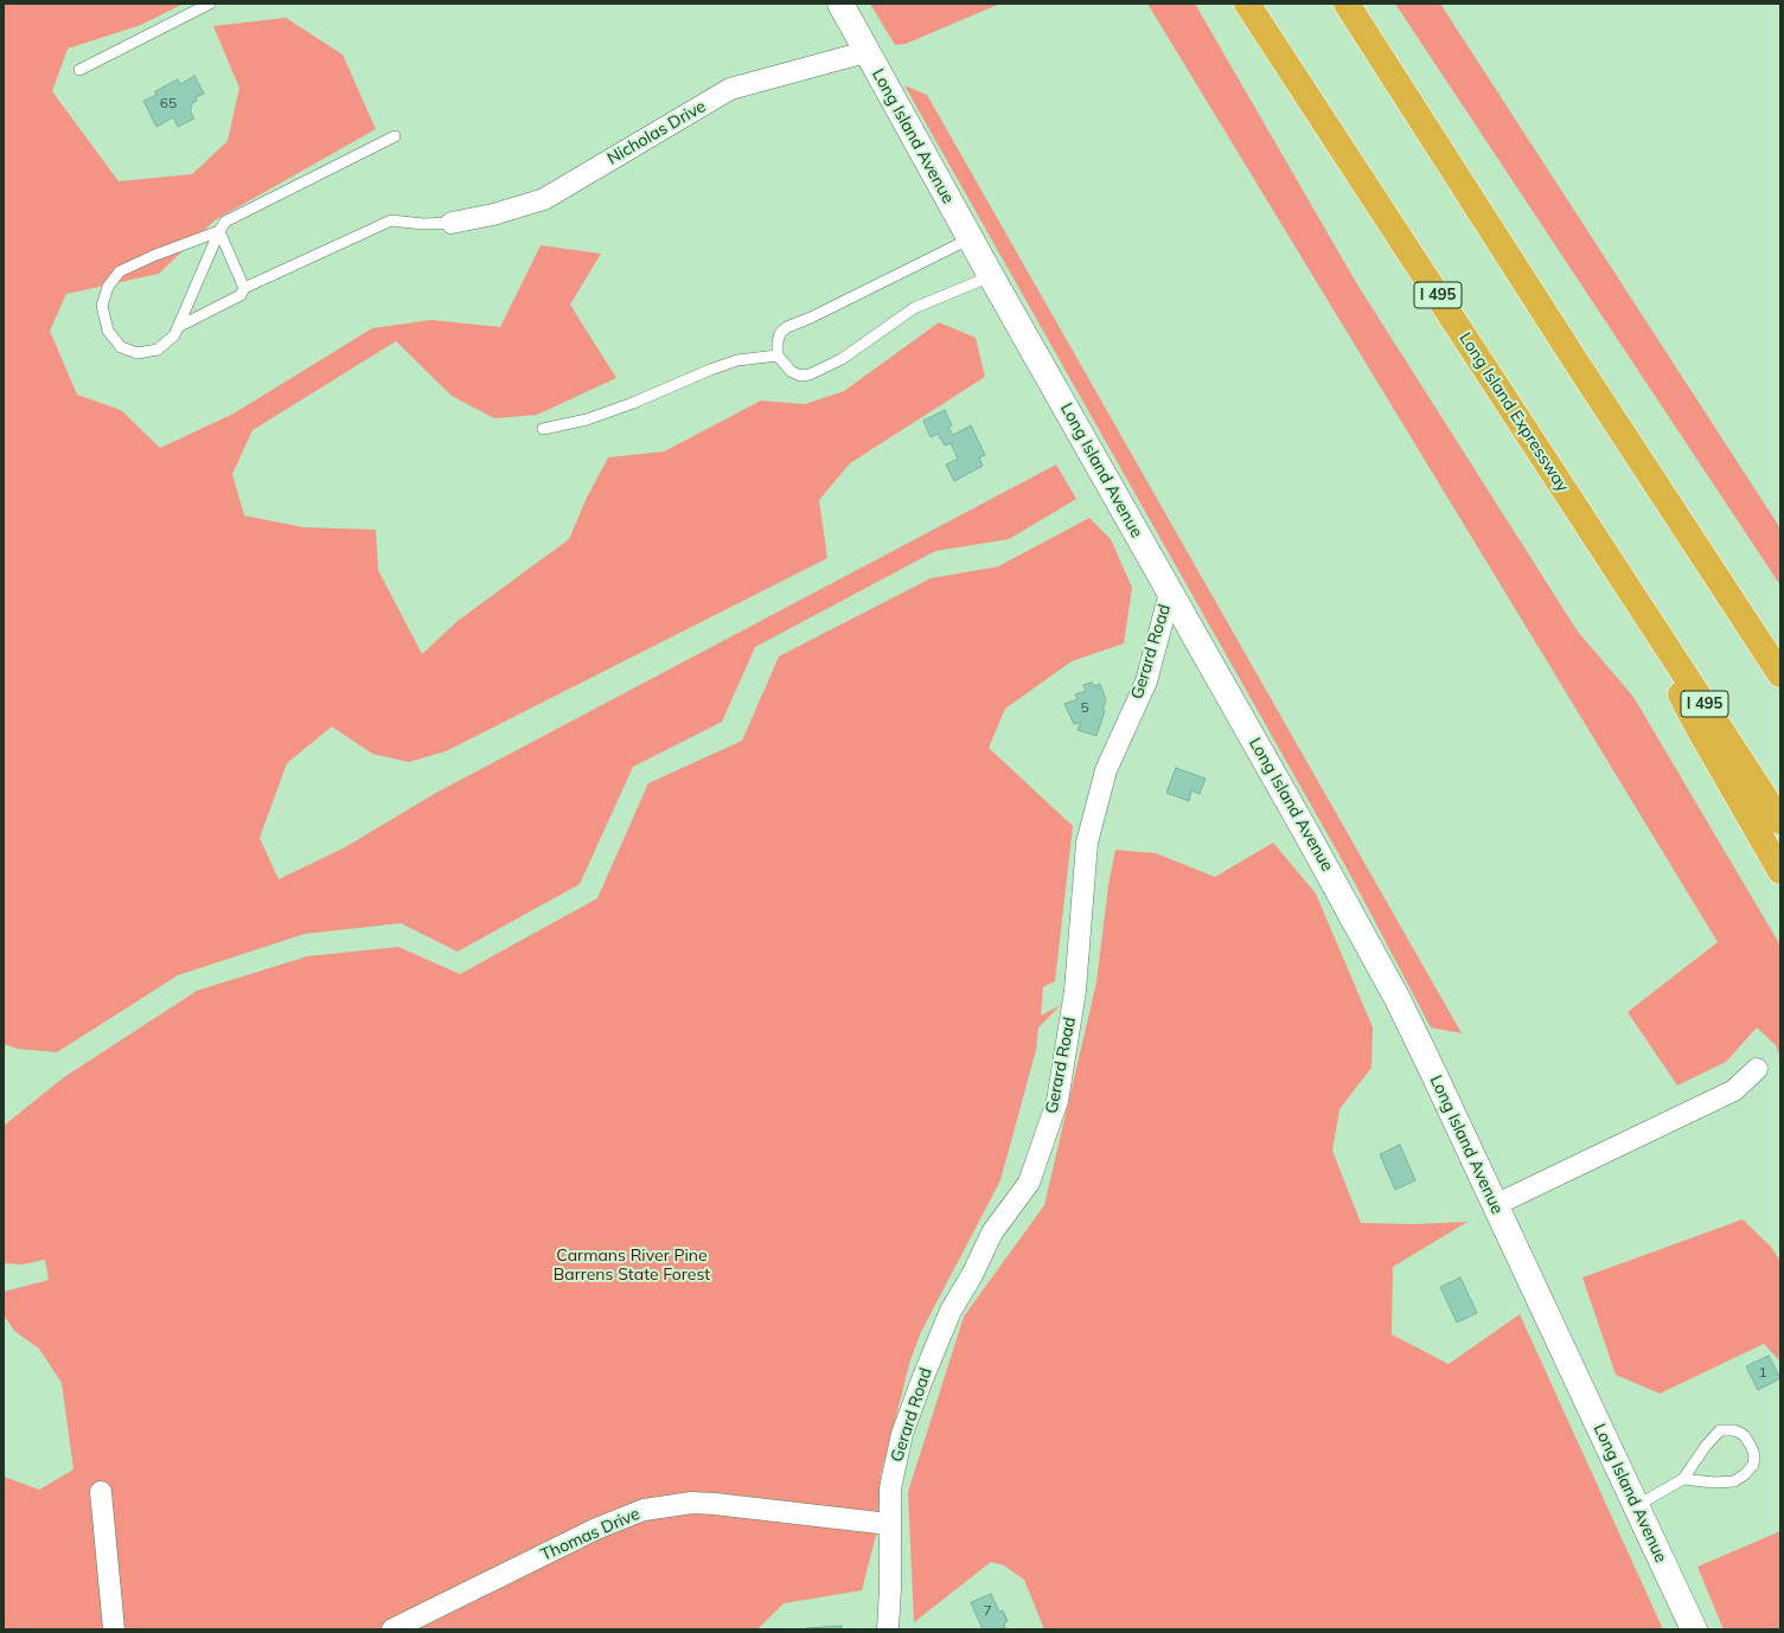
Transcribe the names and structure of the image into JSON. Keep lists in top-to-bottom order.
{
  "streets": {
    "highway": ["I 495", "Long Island Expressway"],
    "street": [
      "Nicholas Drive",
      "Long Island Avenue",
      "Gerard Road",
      "Thomas Drive"
    ]
  },
  "crossings": [
    ["Nicholas Drive", "Long Island Avenue"],
    ["Long Island Avenue", "Gerard Road"],
    ["Gerard Road", "Thomas Drive"]
  ],
  "parks": ["Carmans River Pine Barrens State Forest"],
  "house_numbers": [
    "65",
    "5",
    "1",
    "7"
  ]
}
